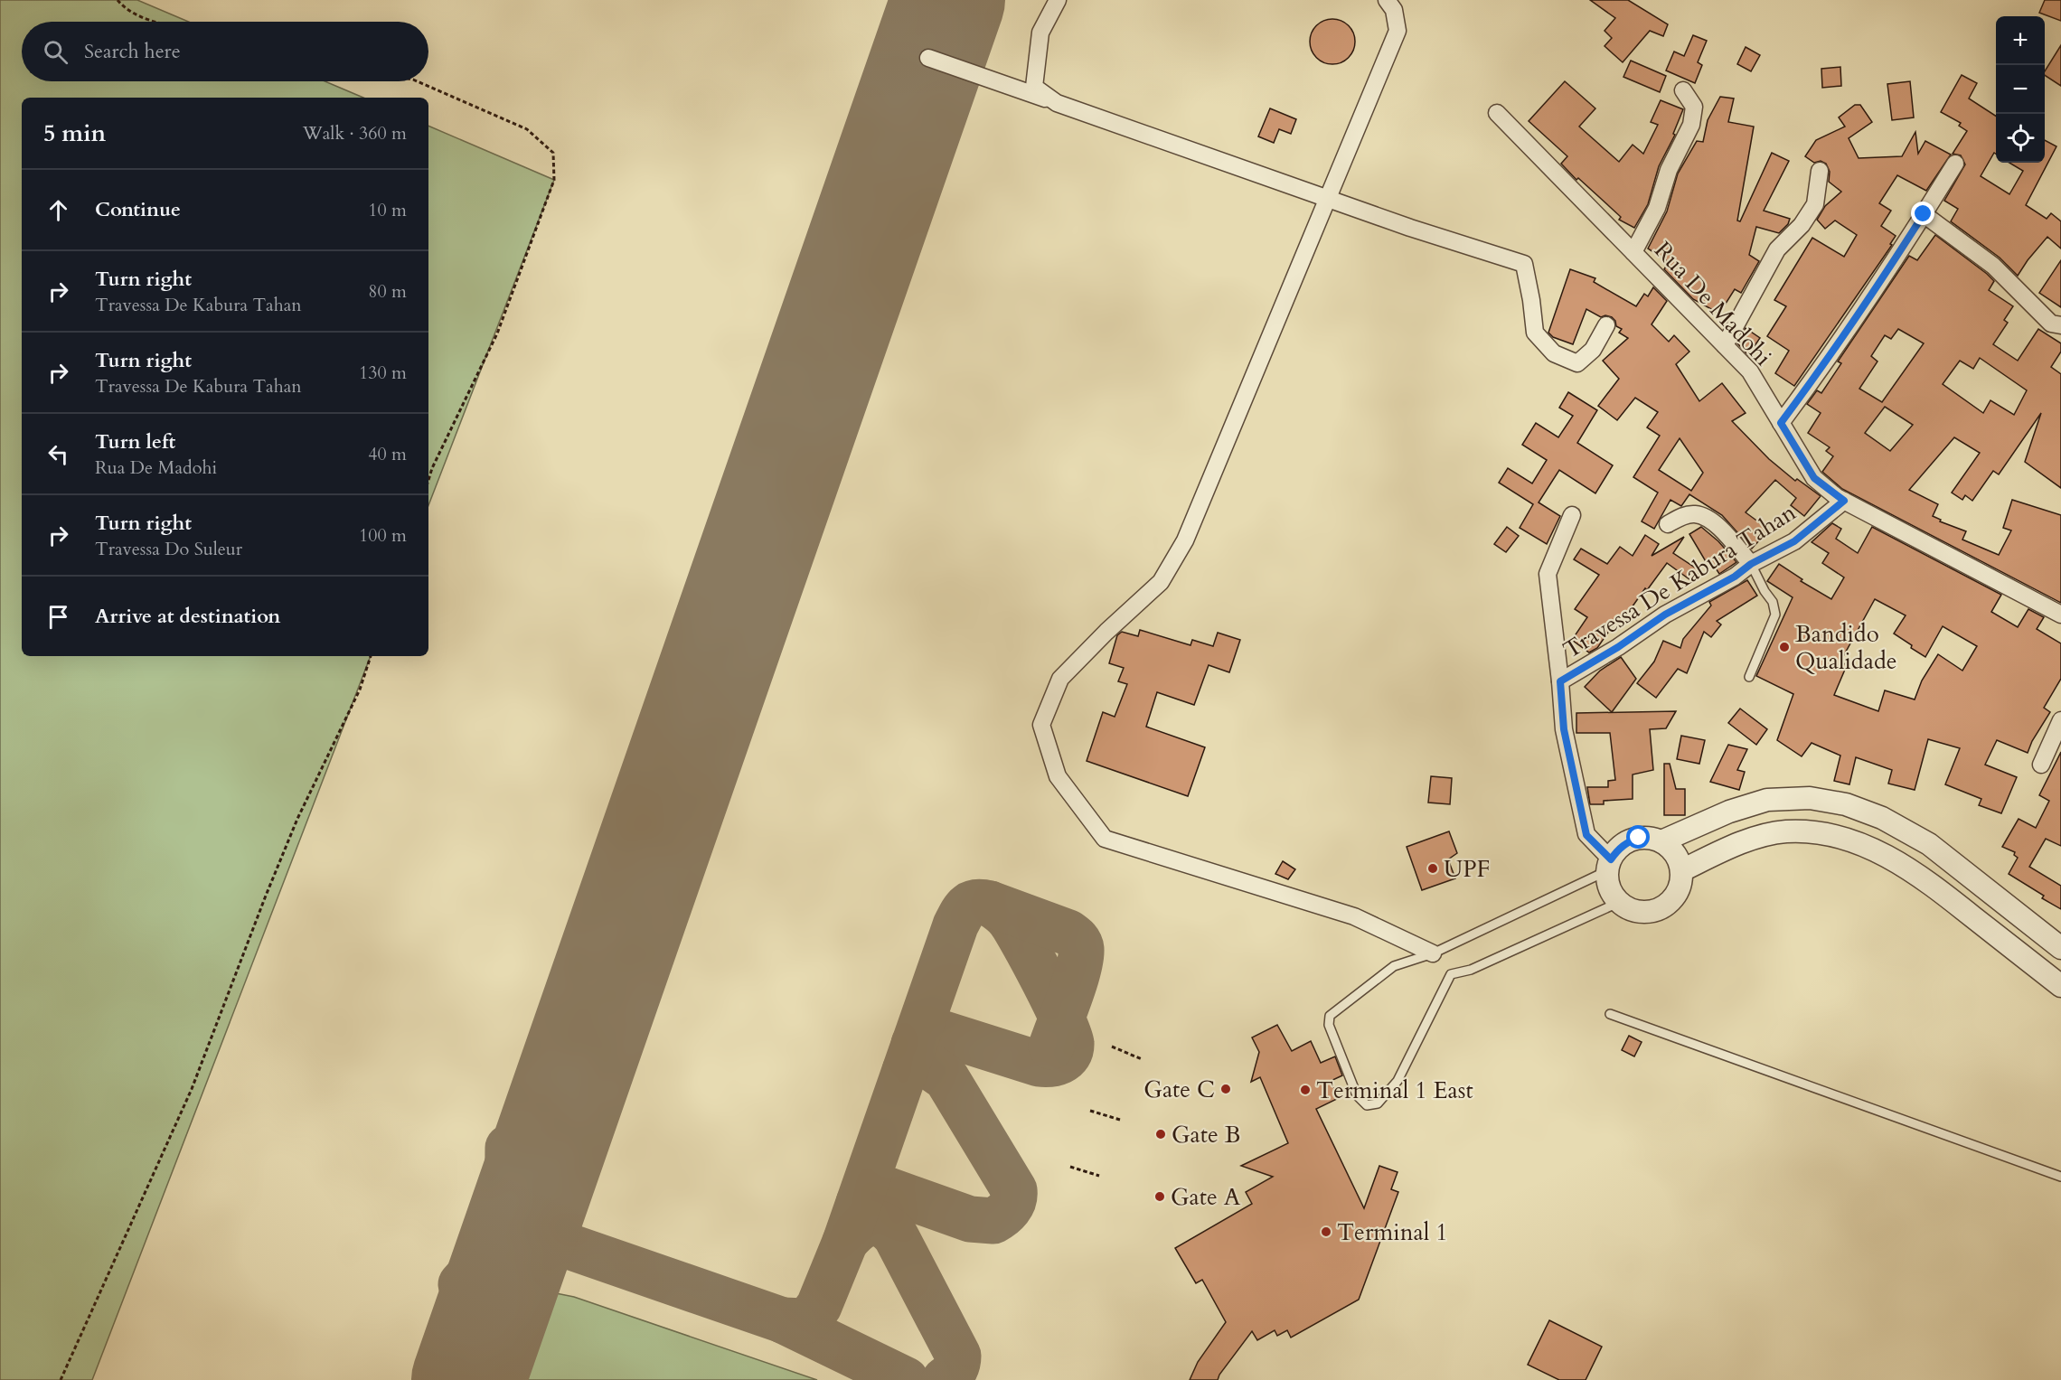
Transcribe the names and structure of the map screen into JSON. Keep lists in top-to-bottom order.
{
  "streets": {
    "street": ["Rua De Madohi", "Travessa De Kabura Tahan"]
  },
  "crossings": [
    ["Rua De Madohi", "Travessa De Kabura Tahan"]
  ],
  "places": [
    "Bandido Qualidade",
    "UPF",
    "Gate C",
    "Terminal 1 East",
    "Gate B",
    "Gate A",
    "Terminal 1"
  ],
  "page": {
    "map_buttons": ["+", "−"],
    "search": "Search here",
    "heading": ["5 min", "Walk · 360 m"],
    "list": [
      ["Continue", "10 m"],
      ["Turn right", "Travessa De Kabura Tahan", "80 m"],
      ["Turn right", "Travessa De Kabura Tahan", "130 m"],
      ["Turn left", "Rua De Madohi", "40 m"],
      ["Turn right", "Travessa Do Suleur", "100 m"],
      "Arrive at destination"
    ]
  }
}
